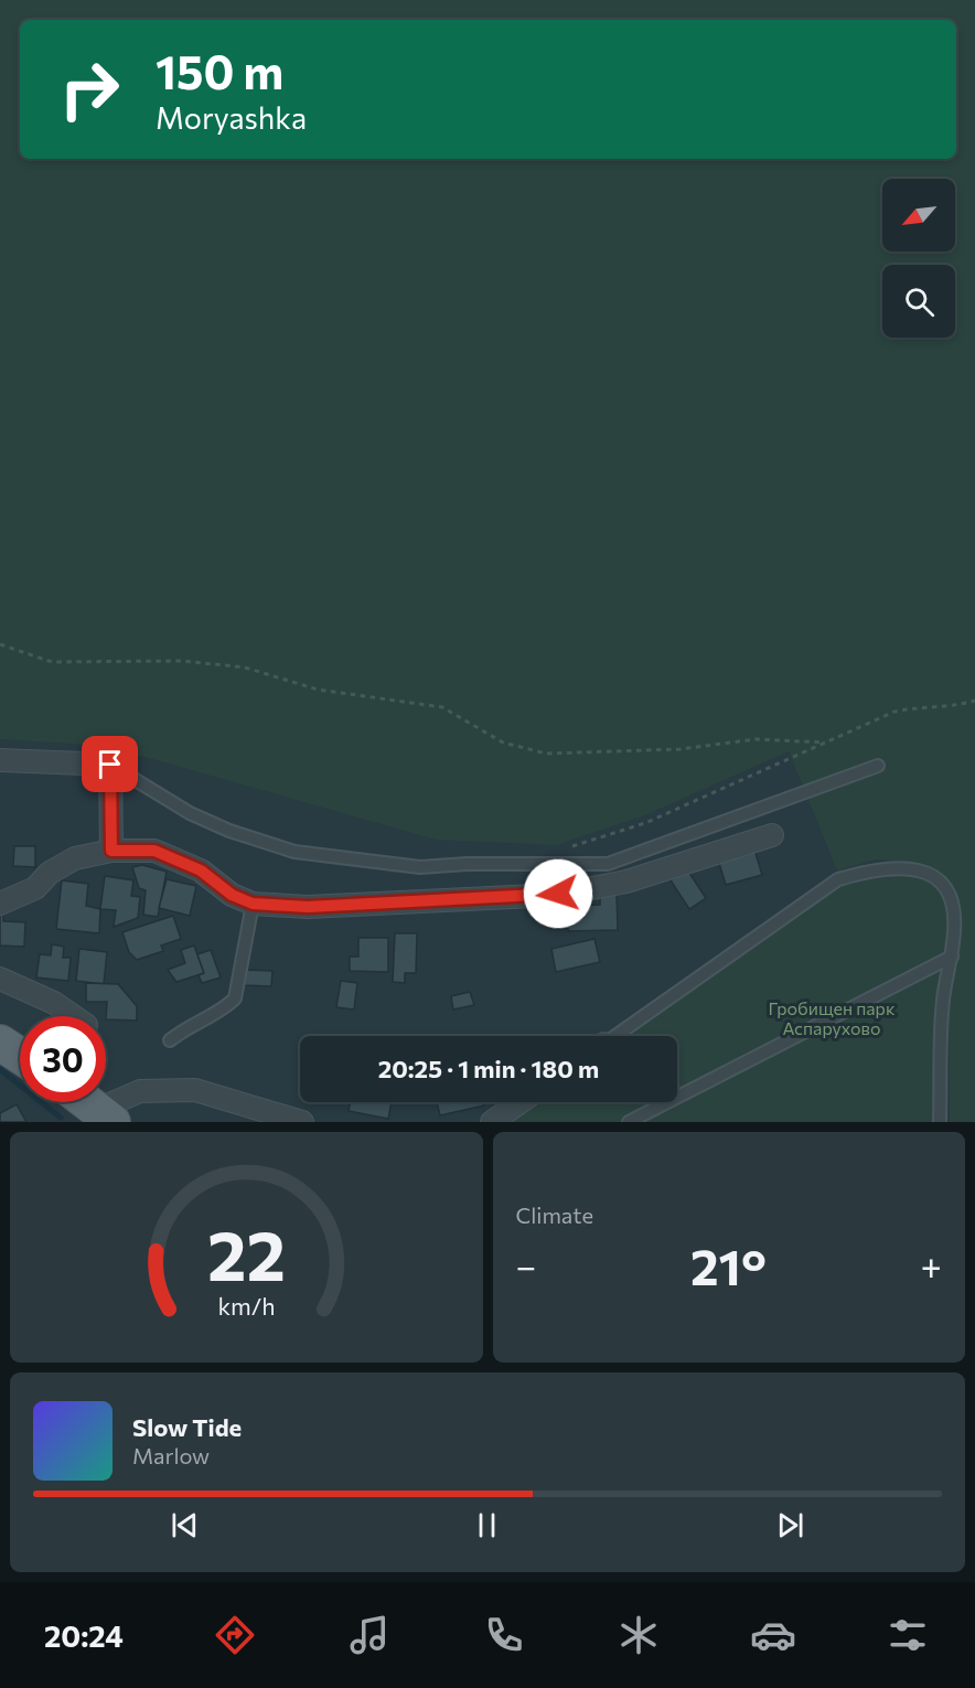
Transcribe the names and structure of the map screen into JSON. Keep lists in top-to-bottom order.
{
  "parks": ["Гробищен парк Аспарухово"],
  "north": "bottom left",
  "page": {
    "turn": ["150 m", "Moryashka"],
    "limit": "30",
    "trip": "20:25 · 1 min · 180 m",
    "tile": "Climate",
    "heat": ["−", "21°", "+"],
    "song": ["Slow Tide", "Marlow"],
    "tabs": "20:24",
    "gauge": ["22", "km/h"]
  }
}
